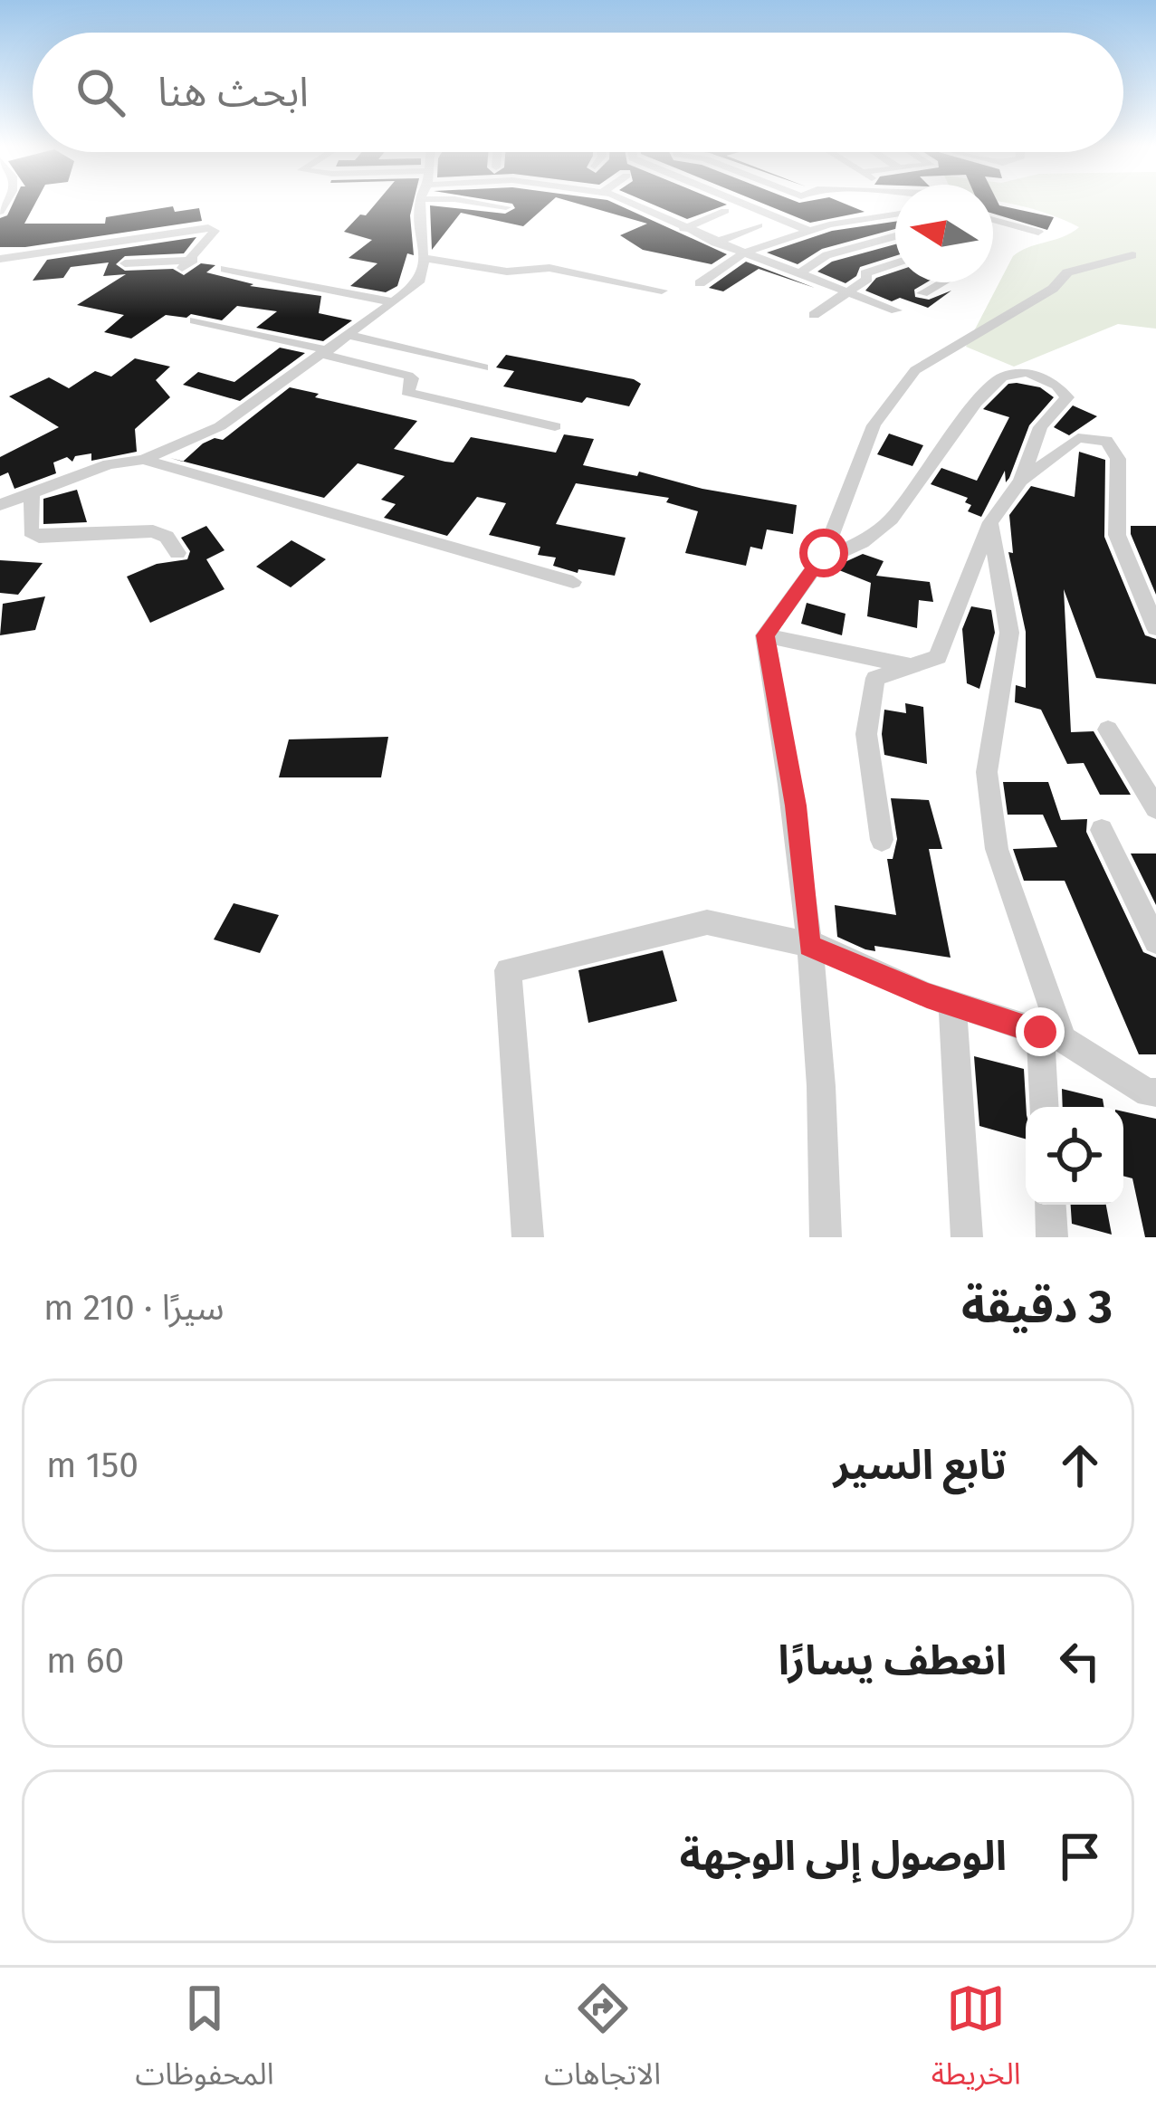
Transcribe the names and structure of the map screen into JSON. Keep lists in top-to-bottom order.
{
  "north": "left",
  "page": {
    "search": "ابحث هنا",
    "heading": ["3 دقيقة", "سيرًا · 210 m"],
    "list": [
      ["تابع السير", "150 m"],
      ["انعطف يسارًا", "60 m"],
      "الوصول إلى الوجهة"
    ],
    "nav": ["الخريطة", "الاتجاهات", "المحفوظات"]
  }
}
